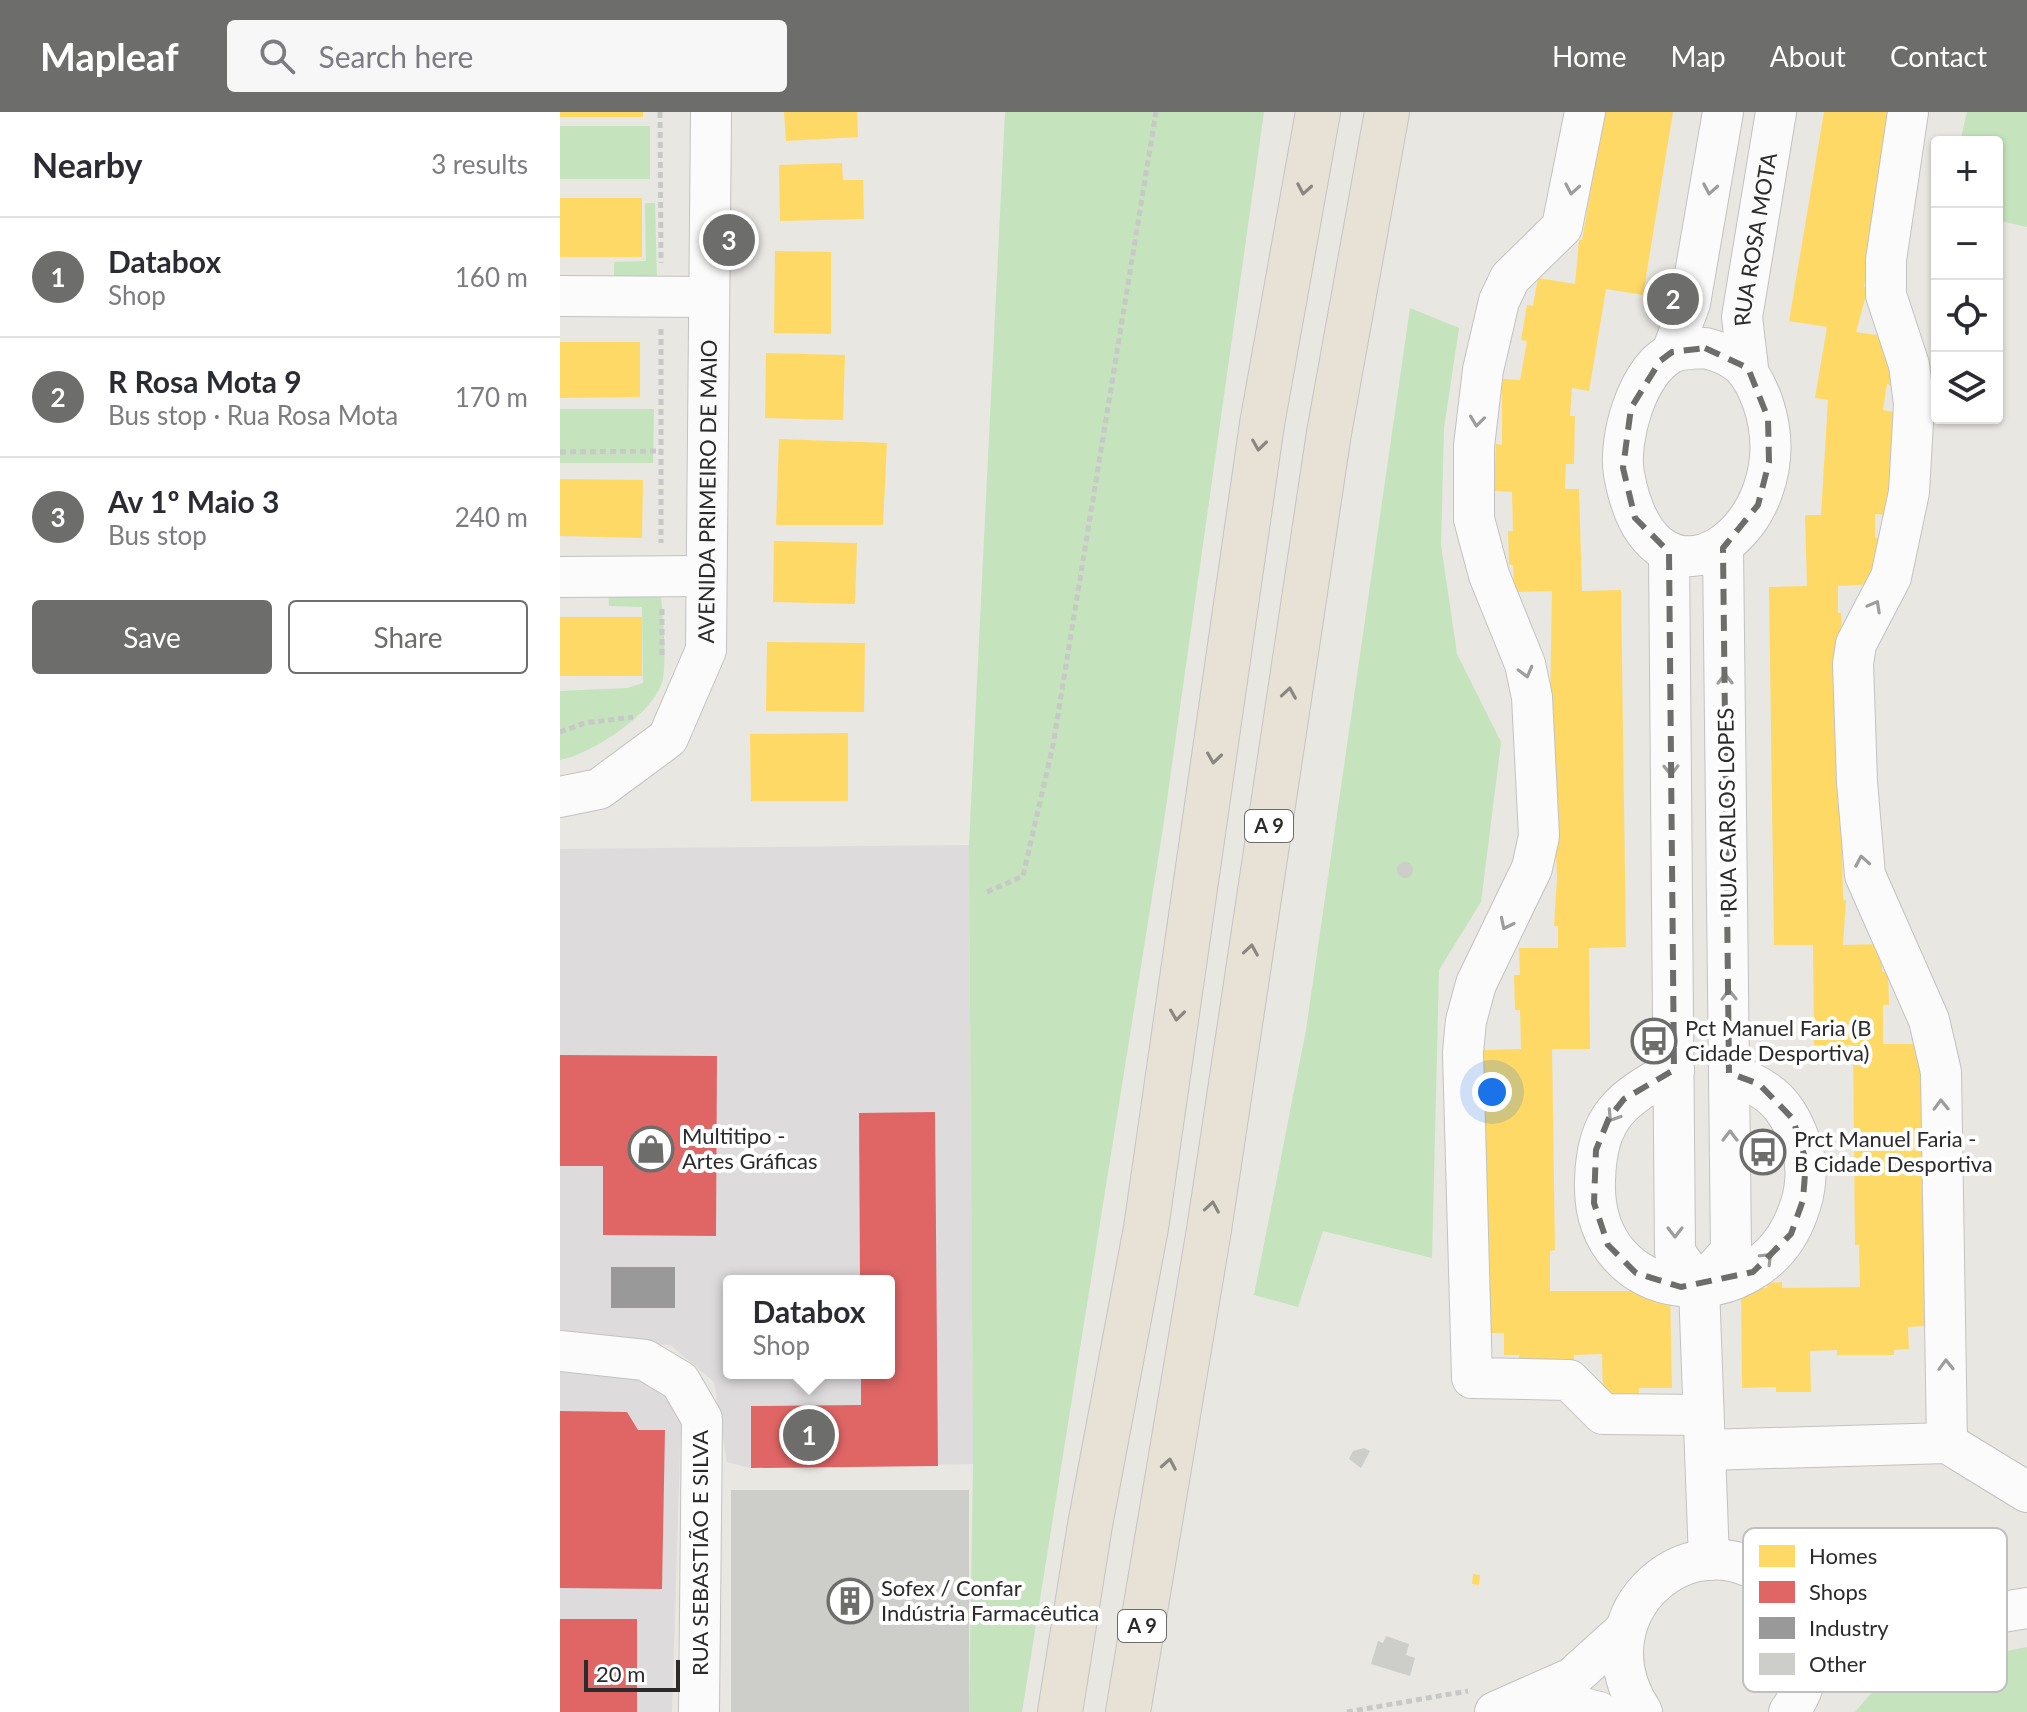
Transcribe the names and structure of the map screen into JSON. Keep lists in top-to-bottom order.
{
  "streets": {
    "highway": ["A 9"],
    "street": [
      "RUA ROSA MOTA",
      "AVENIDA PRIMEIRO DE MAIO",
      "RUA CARLOS LOPES",
      "RUA SEBASTIÃO E SILVA"
    ]
  },
  "crossings": [
    ["RUA ROSA MOTA", "RUA CARLOS LOPES"]
  ],
  "places": {
    "bus stop": ["Pct Manuel Faria (B Cidade Desportiva)", "Prct Manuel Faria - B Cidade Desportiva"],
    "shop": ["Multitipo - Artes Gráficas"],
    "building": ["Sofex / Confar Indústria Farmacêutica"]
  },
  "legend": [
    "Homes",
    "Shops",
    "Industry",
    "Other"
  ],
  "scale_bar": "20 m",
  "page": {
    "header": "Mapleaf",
    "search": "Search here",
    "nav": [
      "Home",
      "Map",
      "About",
      "Contact"
    ],
    "heading": ["Nearby", "3 results"],
    "map_buttons": ["+", "−"],
    "pins": ["3", "2", "1"],
    "list": [
      {
        "mark": "1",
        "name": "Databox",
        "note": "Shop",
        "value": "160 m"
      },
      {
        "mark": "2",
        "name": "R Rosa Mota 9",
        "note": "Bus stop · Rua Rosa Mota",
        "value": "170 m"
      },
      {
        "mark": "3",
        "name": "Av 1º Maio 3",
        "note": "Bus stop",
        "value": "240 m"
      }
    ],
    "buttons": ["Save", "Share"],
    "popup": ["Databox", "Shop"],
    "scale": "20 m"
  }
}
